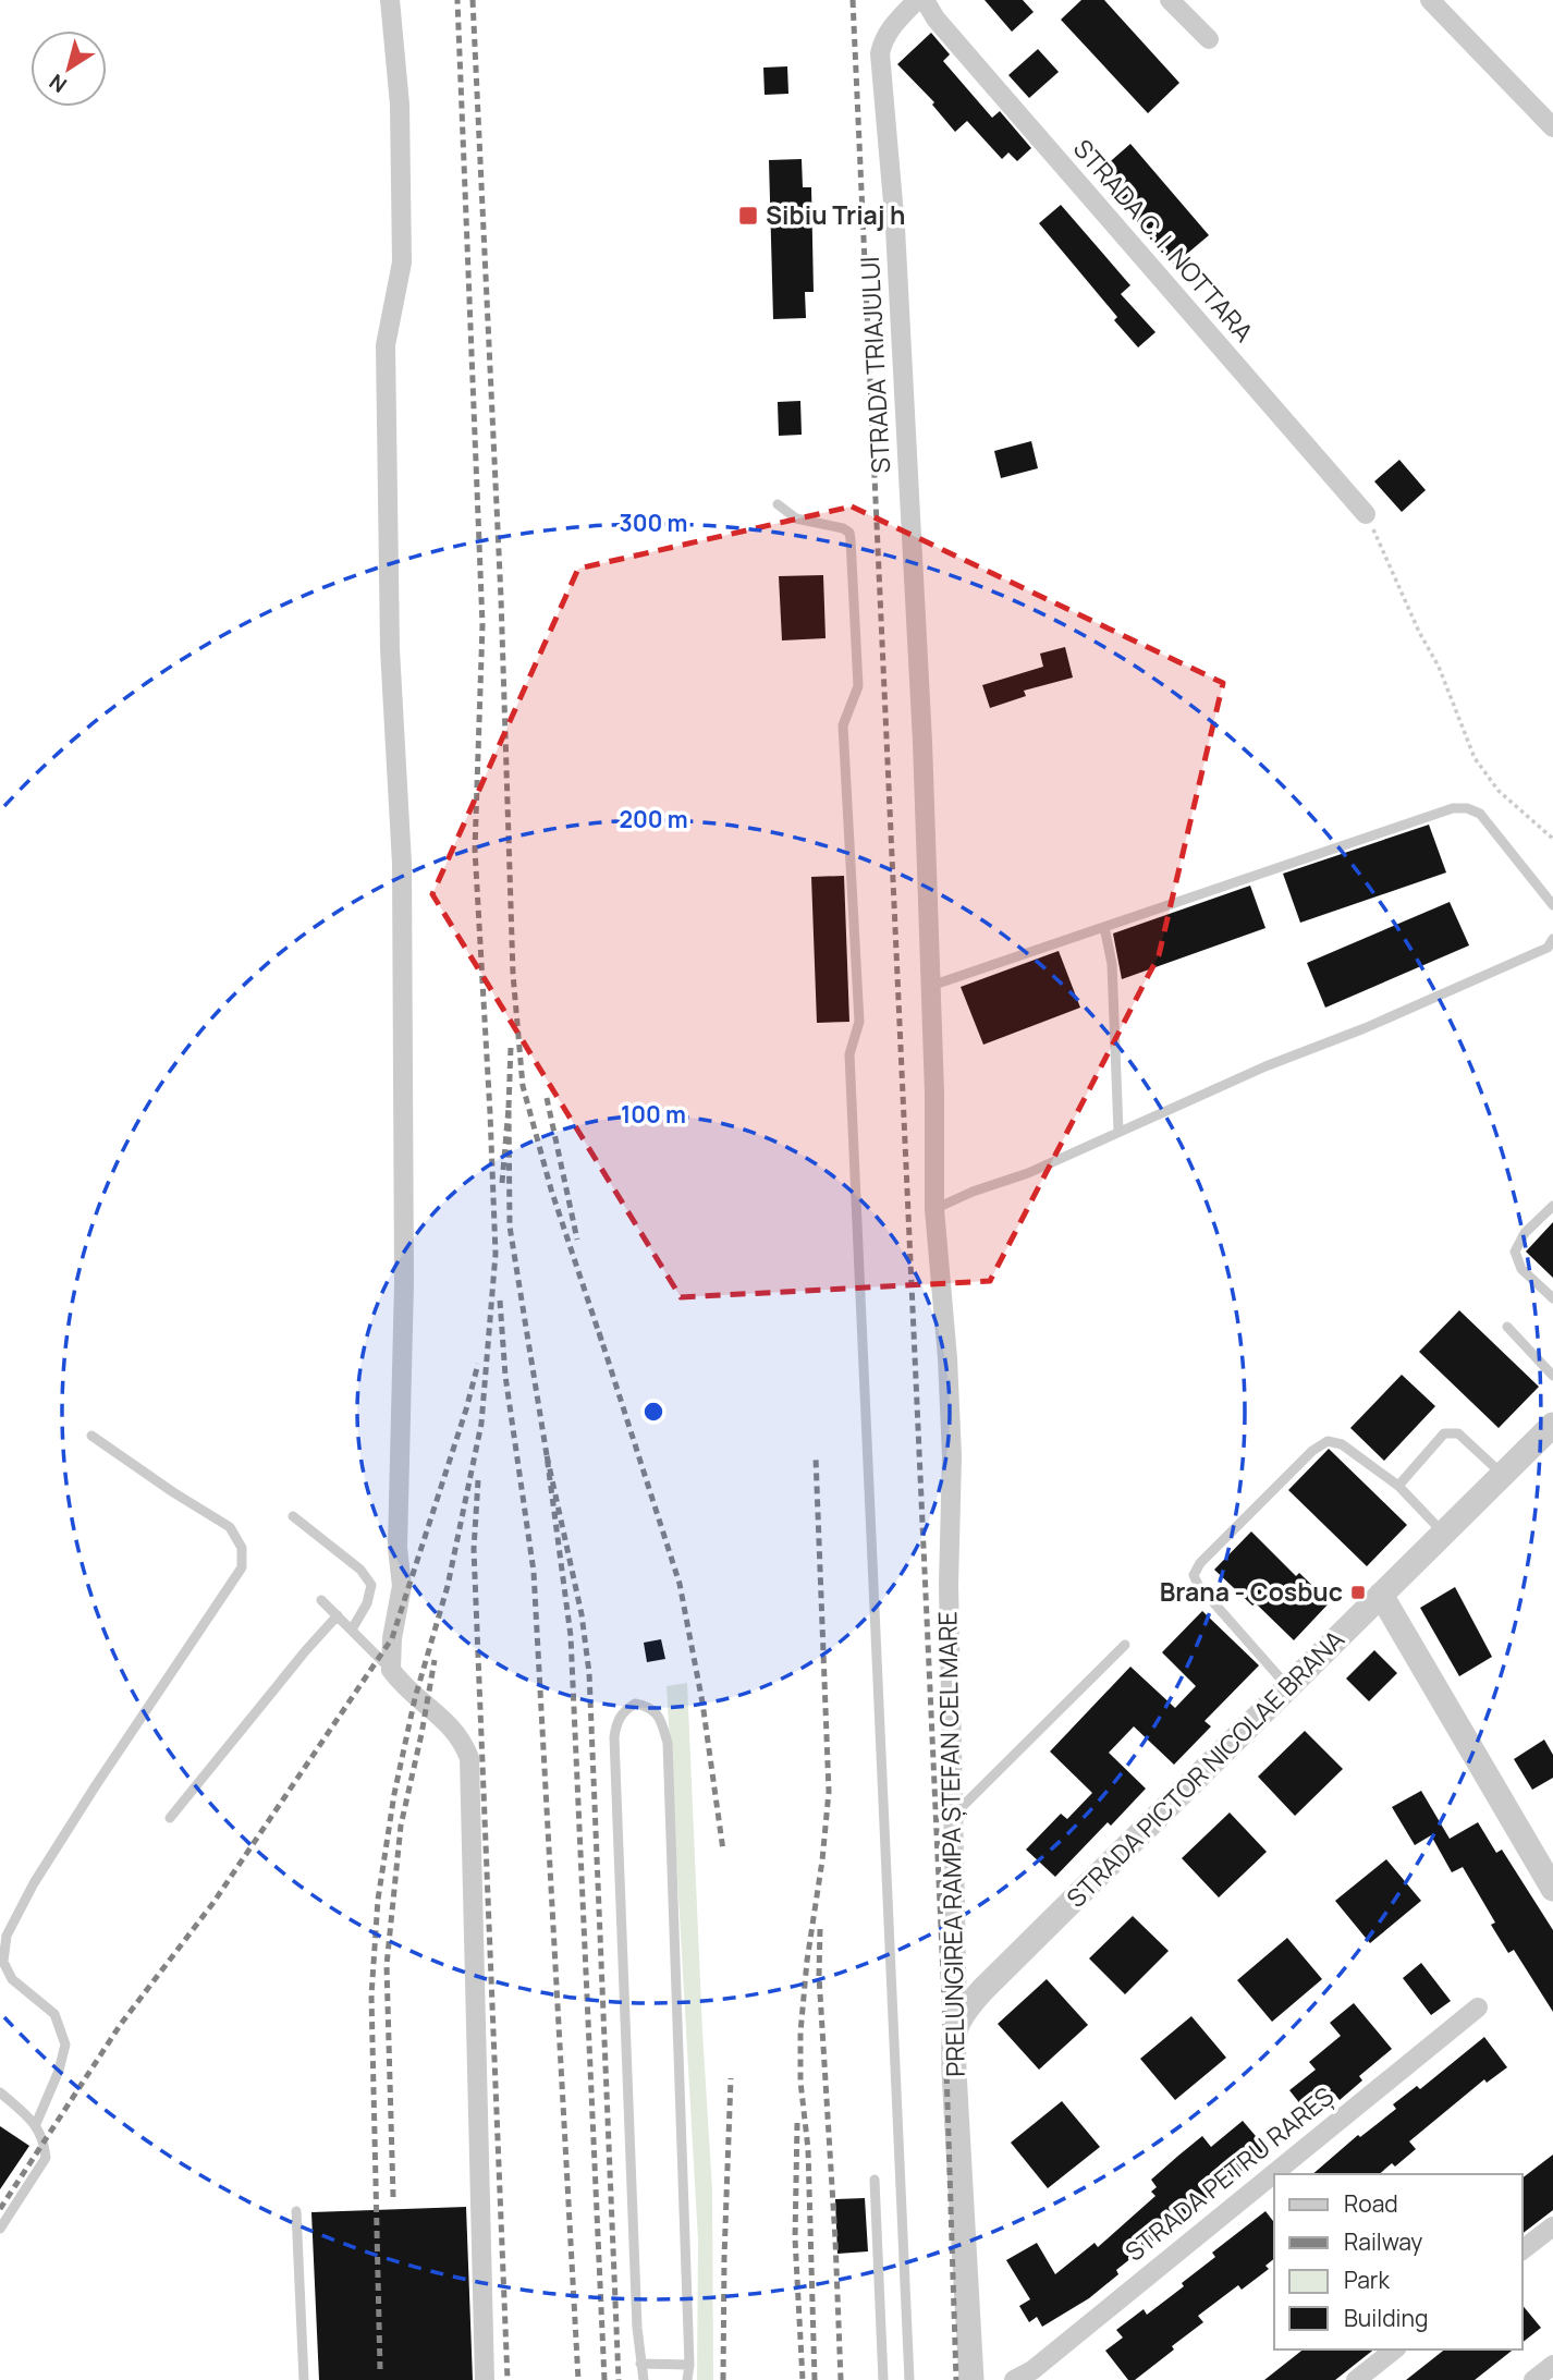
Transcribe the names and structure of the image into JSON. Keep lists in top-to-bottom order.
{
  "streets": {
    "street": [
      "STRADA C. I. NOTTARA",
      "STRADA TRIAJULUI",
      "STRADA PICTOR NICOLAE BRANA",
      "PRELUNGIREA RAMPA ȘTEFAN CEL MARE",
      "STRADA PETRU RAREȘ"
    ]
  },
  "crossings": [
    ["STRADA TRIAJULUI", "PRELUNGIREA RAMPA ȘTEFAN CEL MARE"],
    ["STRADA PICTOR NICOLAE BRANA", "PRELUNGIREA RAMPA ȘTEFAN CEL MARE"]
  ],
  "places": {
    "transit": ["Sibiu Triaj h", "Brana - Cosbuc"]
  },
  "legend": [
    "Road",
    "Railway",
    "Park",
    "Building"
  ],
  "north": "bottom left",
  "rings": ["300 m", "200 m", "100 m"]
}
